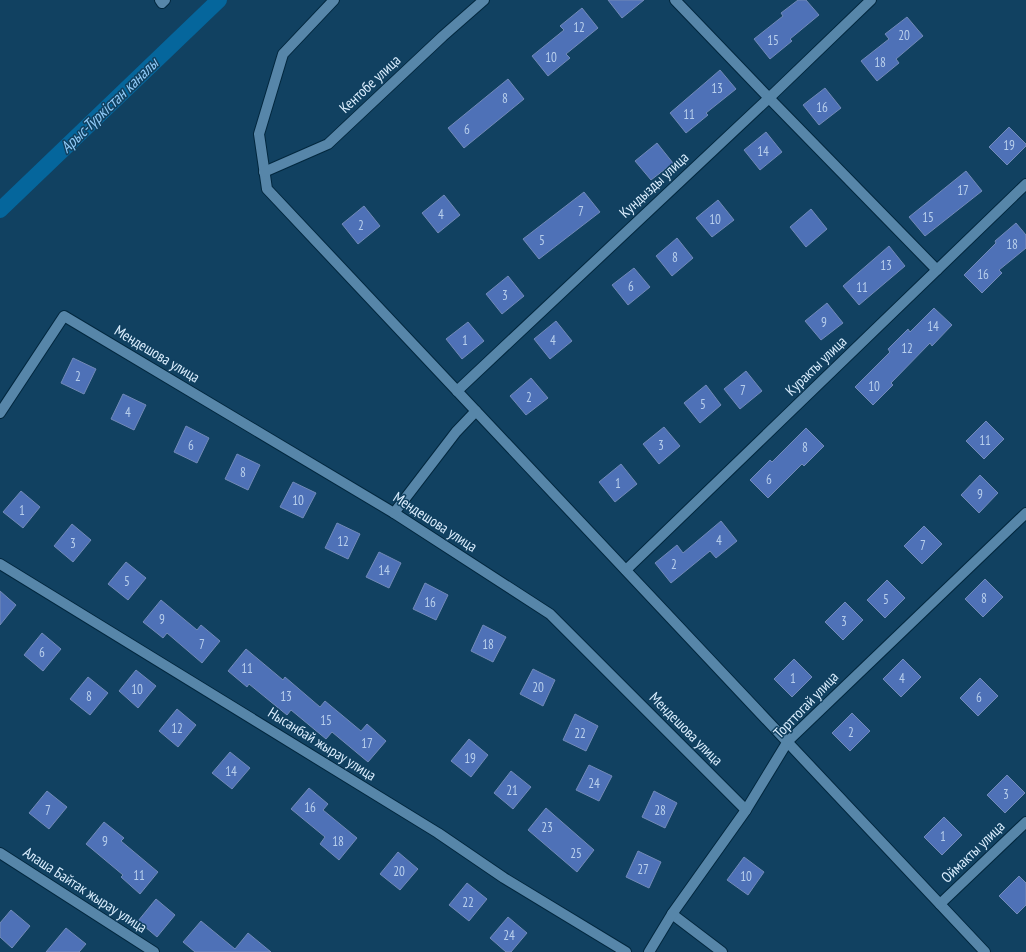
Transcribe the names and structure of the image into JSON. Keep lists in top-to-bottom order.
{
  "streets": {
    "street": [
      "Кентобе улица",
      "Кундызды улица",
      "Мендешова улица",
      "Куракты улица",
      "Торттогай улица",
      "Нысанбай жырау улица",
      "Оймакты улица",
      "Алаша Байтак жырау улица"
    ]
  },
  "crossings": [
    ["Мендешова улица", "Торттогай улица"]
  ],
  "water": ["Арыс-Түркістан каналы"],
  "house_numbers": [
    "12",
    "20",
    "15",
    "10",
    "18",
    "13",
    "8",
    "16",
    "11",
    "6",
    "19",
    "14",
    "17",
    "7",
    "4",
    "15",
    "10",
    "2",
    "5",
    "18",
    "8",
    "13",
    "16",
    "6",
    "11",
    "3",
    "9",
    "14",
    "1",
    "4",
    "12",
    "2",
    "10",
    "7",
    "2",
    "5",
    "4",
    "11",
    "6",
    "3",
    "8",
    "8",
    "6",
    "1",
    "9",
    "10",
    "1",
    "4",
    "12",
    "3",
    "7",
    "2",
    "14",
    "5",
    "8",
    "5",
    "16",
    "9",
    "3",
    "7",
    "18",
    "6",
    "11",
    "1",
    "4",
    "20",
    "10",
    "8",
    "13",
    "6",
    "15",
    "12",
    "2",
    "22",
    "17",
    "19",
    "14",
    "24",
    "21",
    "3",
    "16",
    "7",
    "28",
    "23",
    "1",
    "9",
    "18",
    "25",
    "27",
    "20",
    "11",
    "10",
    "22",
    "24"
  ]
}
